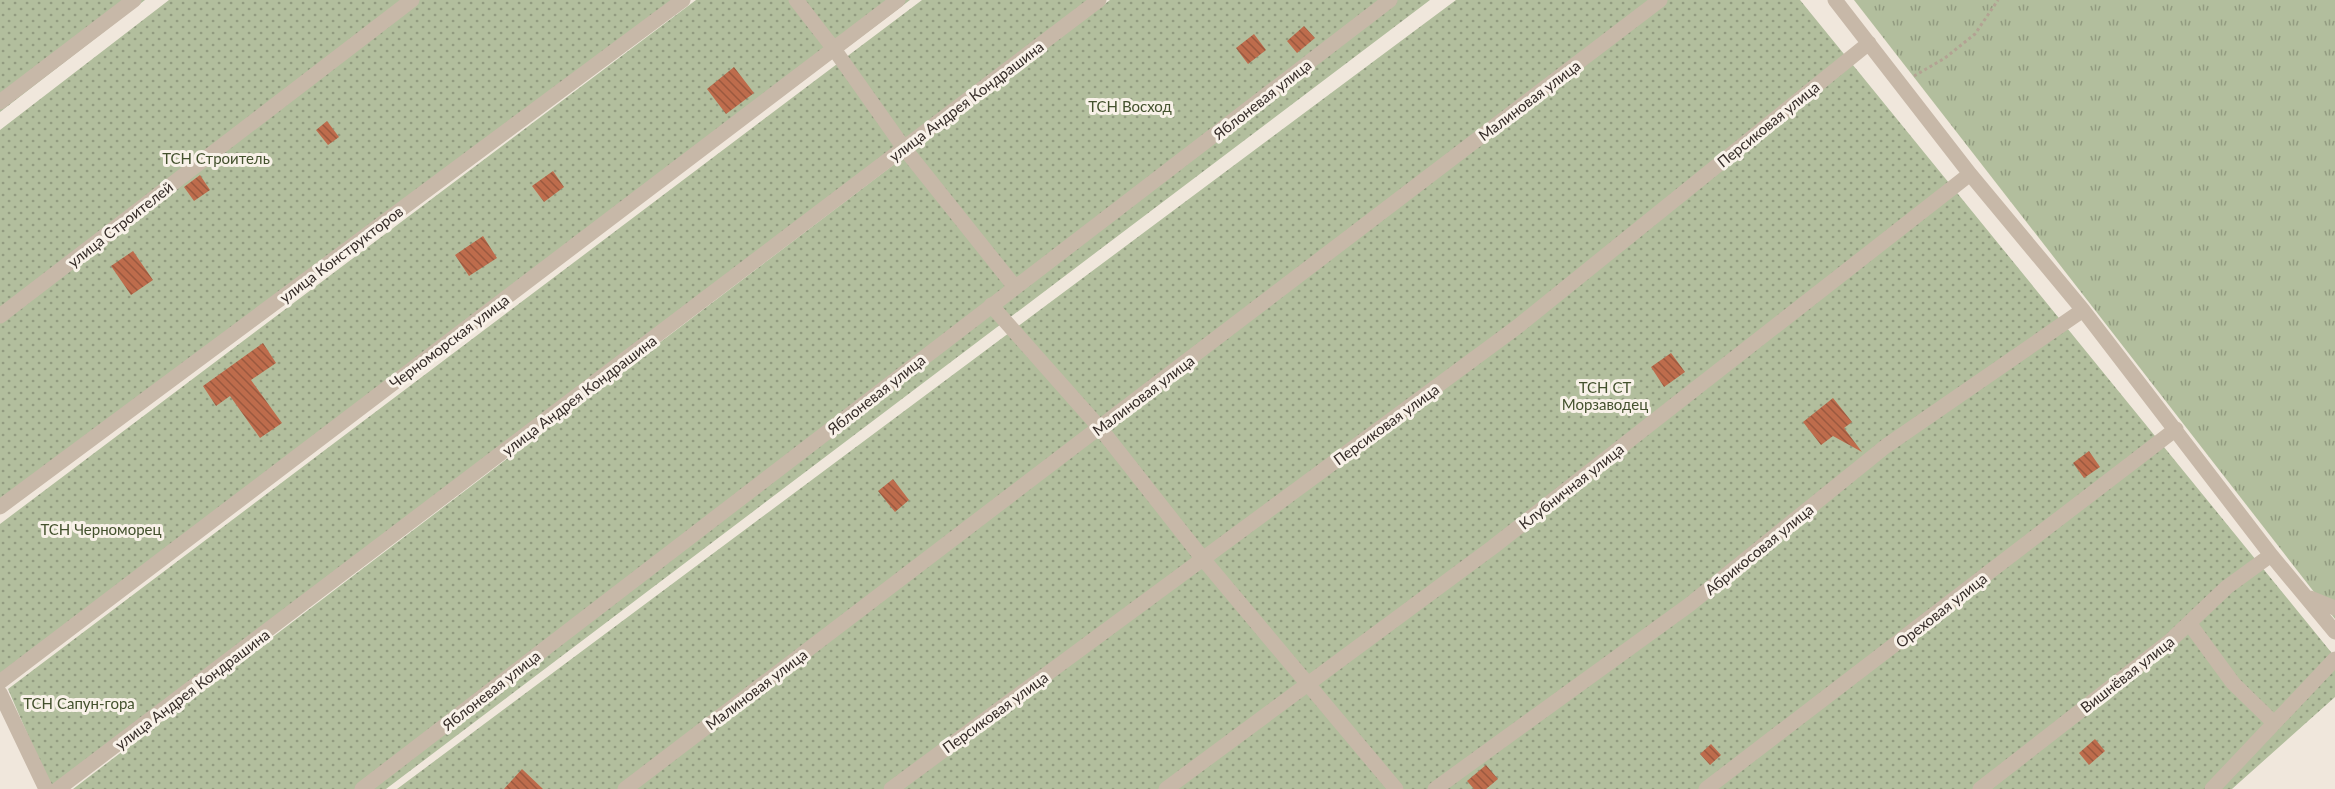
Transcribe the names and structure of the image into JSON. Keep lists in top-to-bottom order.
{
  "streets": {
    "street": [
      "Яблоневая улица",
      "Малиновая улица",
      "улица Андрея Кондрашина",
      "Персиковая улица",
      "улица Строителей",
      "улица Конструкторов",
      "Черноморская улица",
      "Клубничная улица",
      "Абрикосовая улица",
      "Ореховая улица",
      "Вишнёвая улица"
    ]
  },
  "parks": [
    "ТСН Восход",
    "ТСН Строитель",
    "ТСН СТ Морзаводец",
    "ТСН Черноморец",
    "ТСН Сапун-гора"
  ]
}
